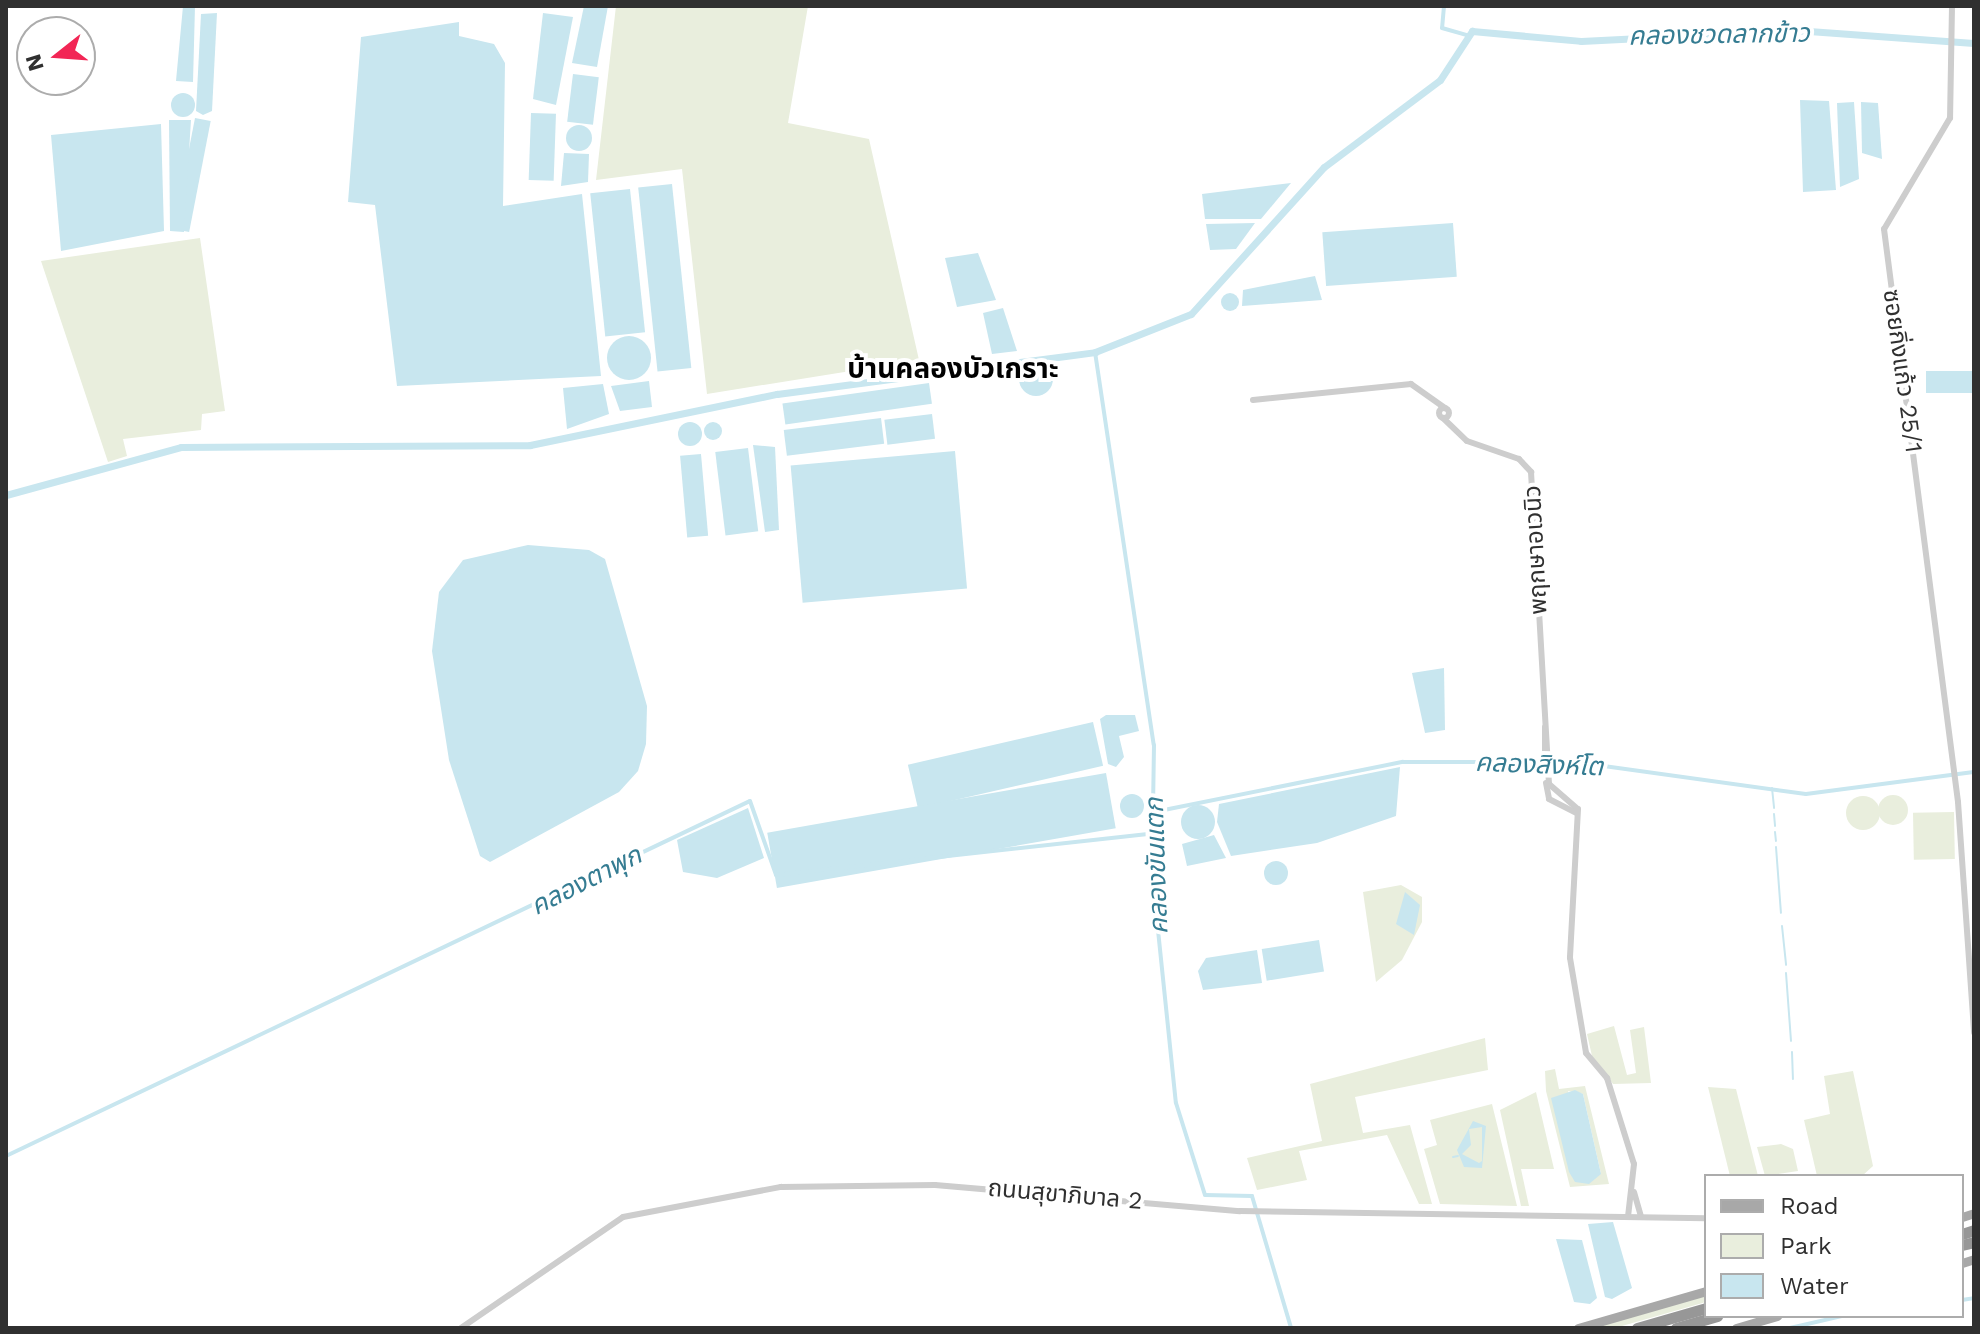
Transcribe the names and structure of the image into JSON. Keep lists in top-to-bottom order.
{
  "streets": {
    "street": ["ซอยกิ่งแก้ว 25/1", "พฤกษาอเวนิว", "ถนนสุขาภิบาล 2"]
  },
  "crossings": [
    ["พฤกษาอเวนิว", "ถนนสุขาภิบาล 2"]
  ],
  "districts": ["บ้านคลองบัวเกราะ"],
  "water": [
    "คลองชวดลากข้าว",
    "คลองสิงห์โต",
    "คลองขันแตก",
    "คลองตาพุก"
  ],
  "legend": ["Road", "Park", "Water"],
  "north": "left"
}
